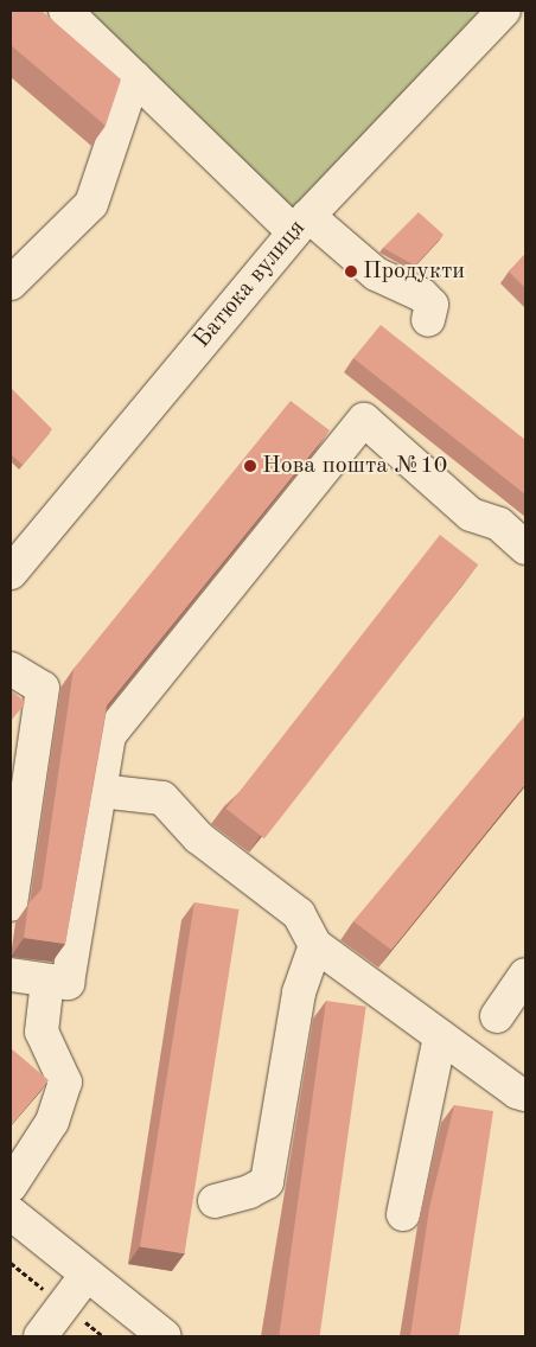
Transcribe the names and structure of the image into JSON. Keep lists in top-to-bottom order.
{
  "streets": {
    "street": ["Батюка вулиця"]
  },
  "places": ["Продукти", "Нова пошта №10"]
}
